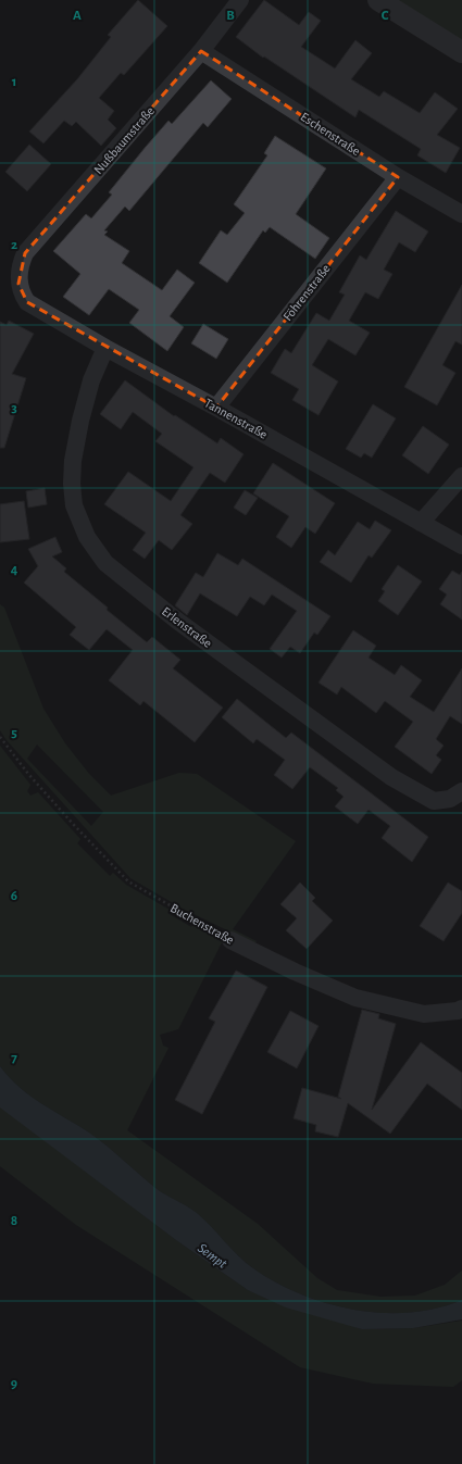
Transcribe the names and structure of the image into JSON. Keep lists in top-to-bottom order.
{
  "streets": {
    "street": [
      "Eschenstraße",
      "Nußbaumstraße",
      "Föhrenstraße",
      "Tannenstraße",
      "Erlenstraße",
      "Buchenstraße"
    ]
  },
  "crossings": [
    ["Eschenstraße", "Nußbaumstraße"],
    ["Eschenstraße", "Föhrenstraße"],
    ["Nußbaumstraße", "Tannenstraße"],
    ["Föhrenstraße", "Tannenstraße"],
    ["Tannenstraße", "Erlenstraße"]
  ],
  "water": ["Sempt"],
  "grid": {
    "columns": ["A", "B", "C"],
    "rows": [
      "1",
      "2",
      "3",
      "4",
      "5",
      "6",
      "7",
      "8",
      "9"
    ]
  }
}
